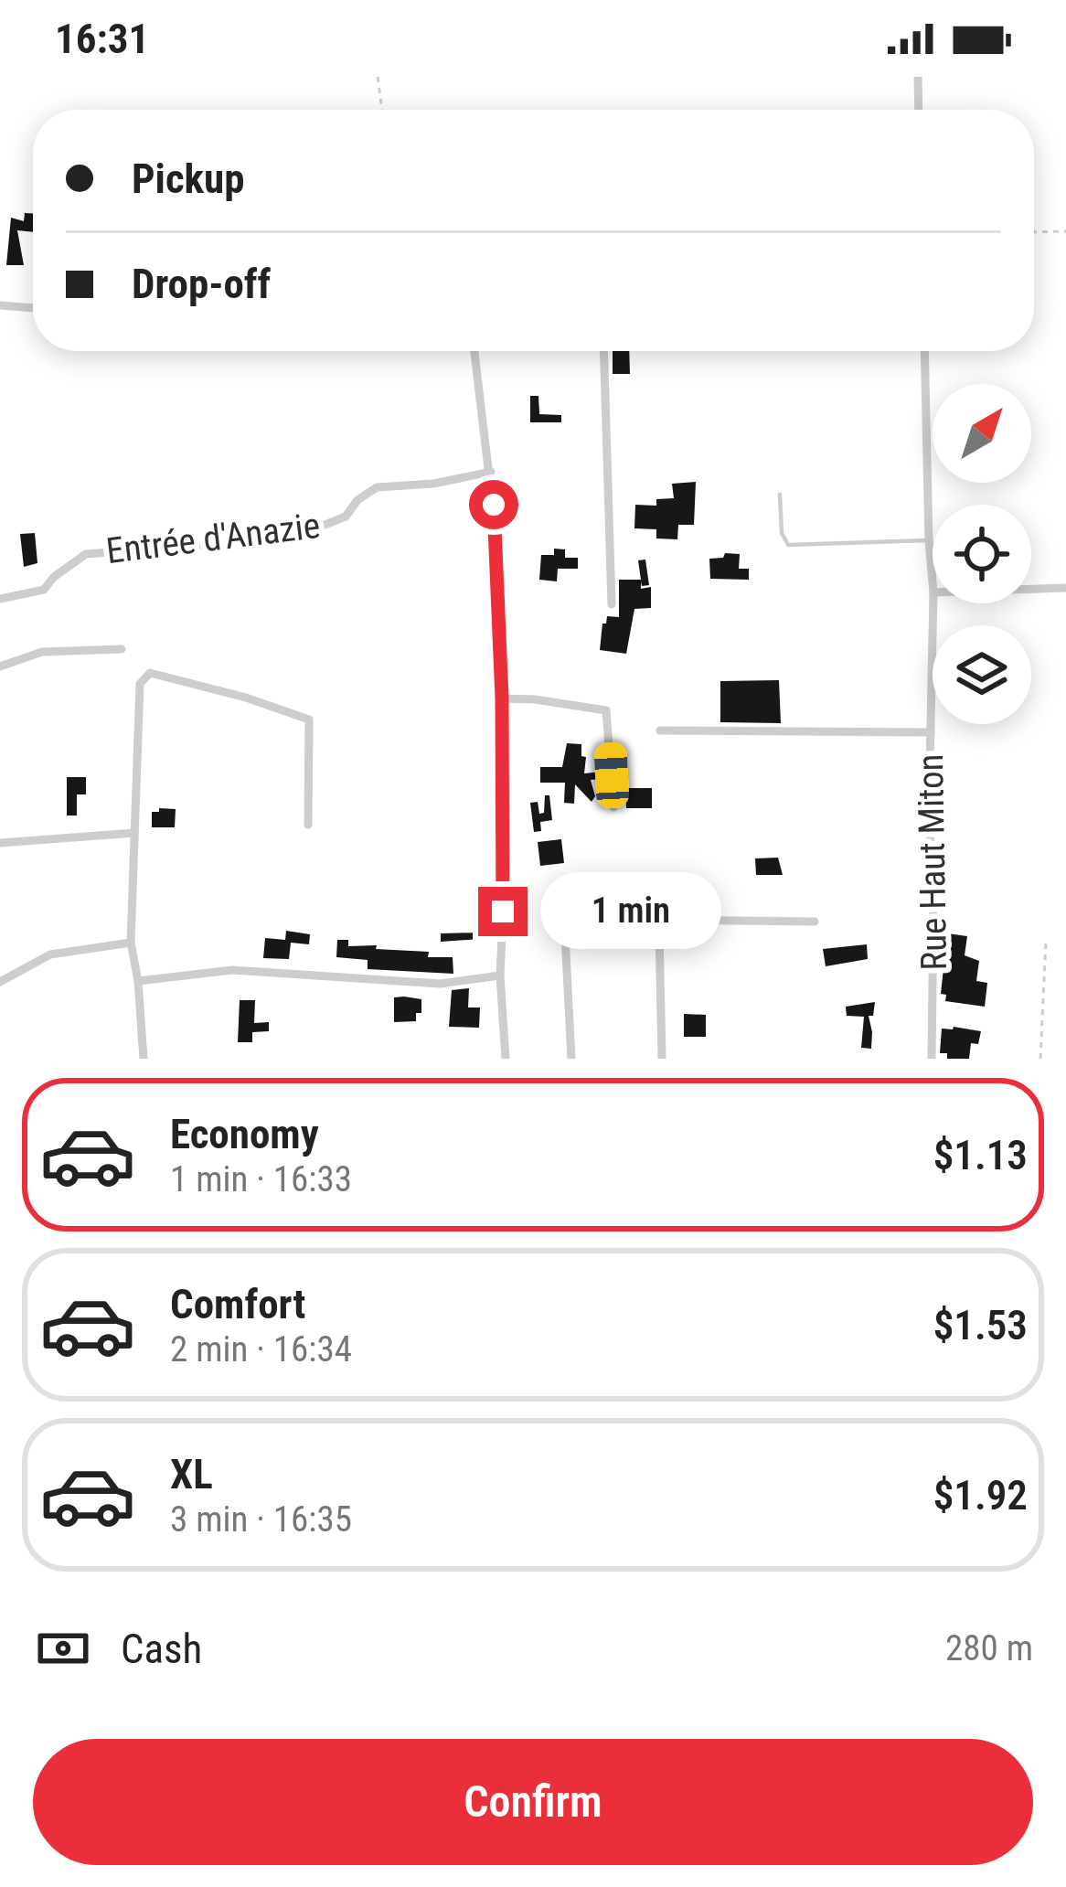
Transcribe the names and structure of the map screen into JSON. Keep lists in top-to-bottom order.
{
  "streets": {
    "street": ["Entrée d'Anazie", "Rue Haut Miton"]
  },
  "north": "top right",
  "page": {
    "status": "16:31",
    "banner": ["Pickup", "Drop-off"],
    "bubble": "1 min",
    "list": [
      {
        "name": "Economy",
        "note": "1 min · 16:33",
        "value": "$1.13"
      },
      {
        "name": "Comfort",
        "note": "2 min · 16:34",
        "value": "$1.53"
      },
      {
        "name": "XL",
        "note": "3 min · 16:35",
        "value": "$1.92"
      }
    ],
    "pay": ["Cash", "280 m"],
    "buttons": "Confirm"
  }
}
